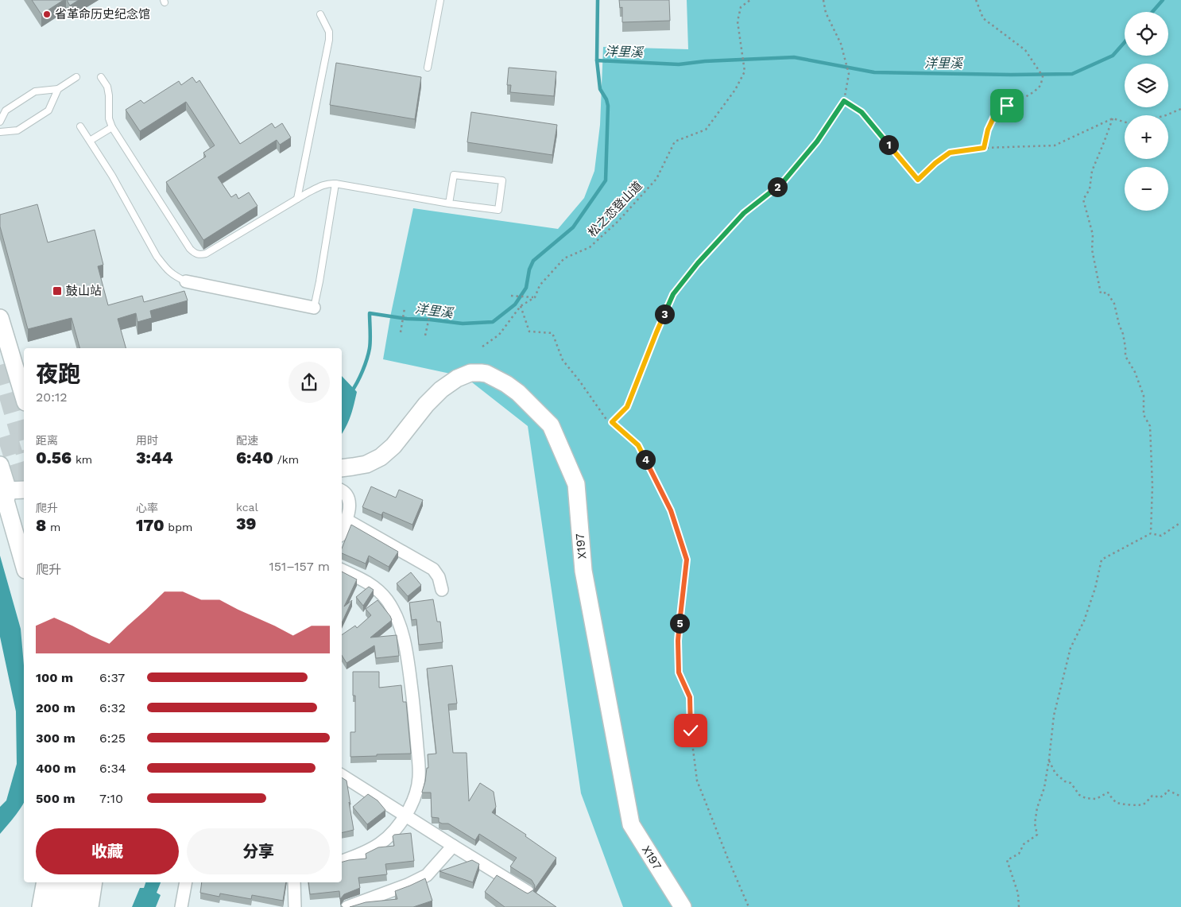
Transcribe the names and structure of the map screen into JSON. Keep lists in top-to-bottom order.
{
  "streets": {
    "main road": ["X197"],
    "path": ["松之恋登山道"]
  },
  "water": ["洋里溪"],
  "places": {
    "other": ["省革命历史纪念馆"],
    "transit": ["鼓山站"]
  },
  "page": {
    "map_buttons": ["+", "−"],
    "pins": [
      "1",
      "2",
      "3",
      "4",
      "5"
    ],
    "heading": ["夜跑", "20:12"],
    "stats": [
      ["距离", "0.56 km"],
      ["用时", "3:44"],
      ["配速", "6:40 /km"],
      ["爬升", "8 m"],
      ["心率", "170 bpm"],
      ["kcal", "39"]
    ],
    "chart": ["爬升", "151–157 m"],
    "list": [
      {
        "name": "100 m",
        "note": "6:37"
      },
      {
        "name": "200 m",
        "note": "6:32"
      },
      {
        "name": "300 m",
        "note": "6:25"
      },
      {
        "name": "400 m",
        "note": "6:34"
      },
      {
        "name": "500 m",
        "note": "7:10"
      }
    ],
    "buttons": ["收藏", "分享"]
  }
}
